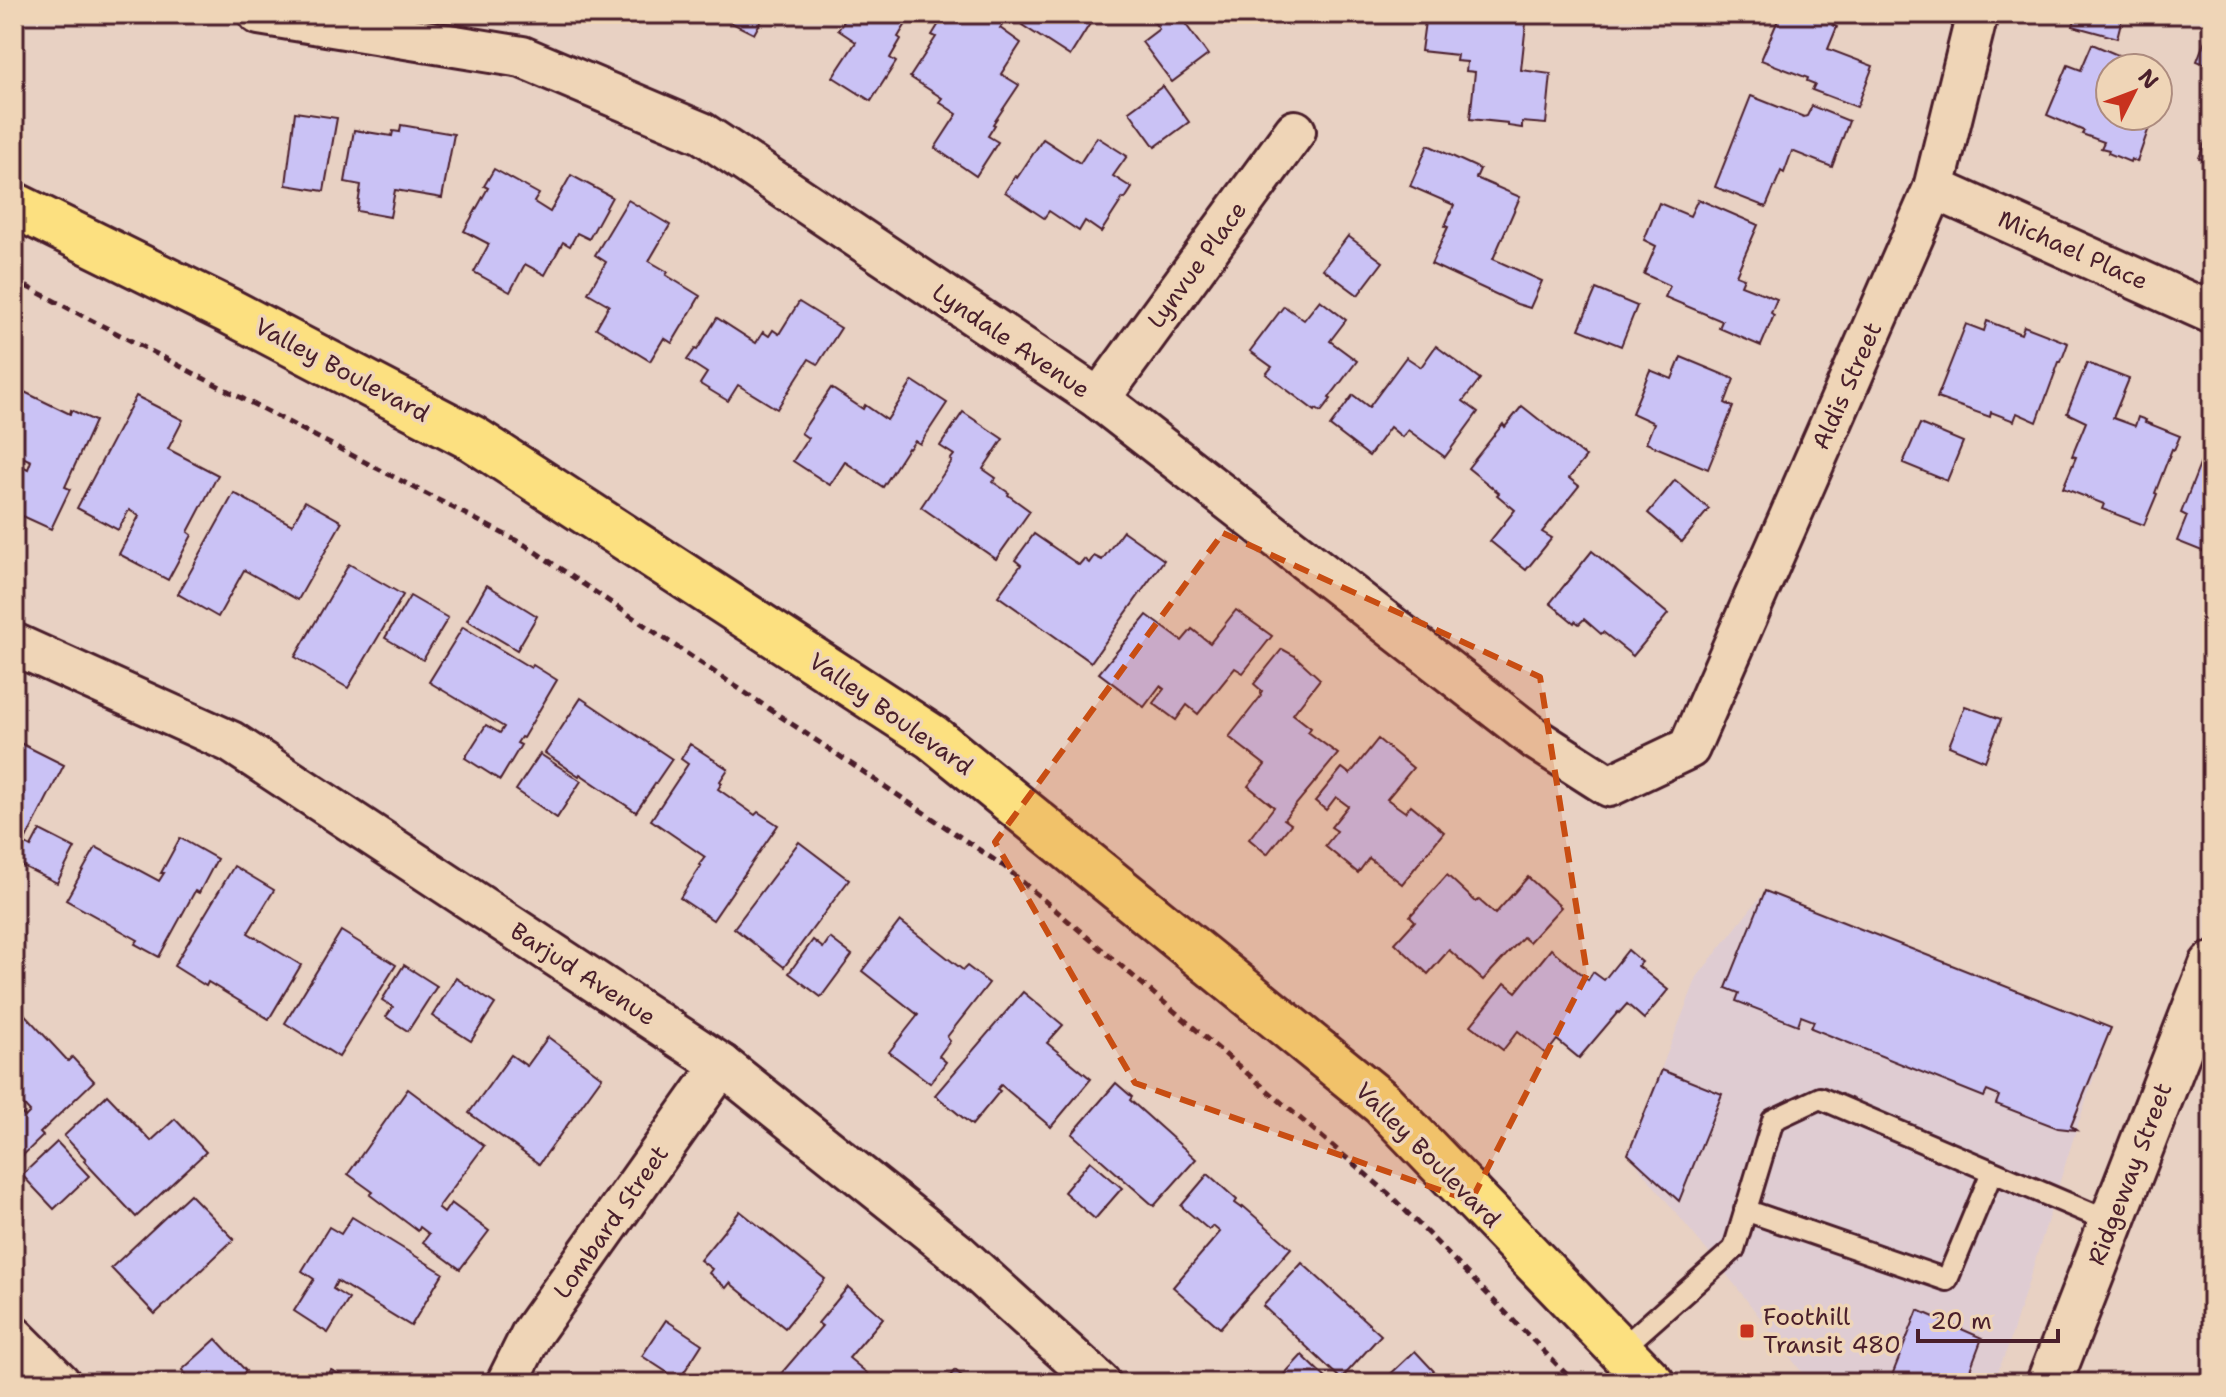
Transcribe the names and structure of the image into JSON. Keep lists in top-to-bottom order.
{
  "streets": {
    "main road": ["Valley Boulevard"],
    "street": [
      "Michael Place",
      "Lynvue Place",
      "Lyndale Avenue",
      "Aldis Street",
      "Barjud Avenue",
      "Ridgeway Street",
      "Lombard Street"
    ]
  },
  "crossings": [
    ["Michael Place", "Aldis Street"],
    ["Lynvue Place", "Lyndale Avenue"],
    ["Lyndale Avenue", "Aldis Street"],
    ["Barjud Avenue", "Lombard Street"]
  ],
  "places": {
    "transit": ["Foothill Transit 480"]
  },
  "scale_bar": "20 m",
  "north": "top right"
}
